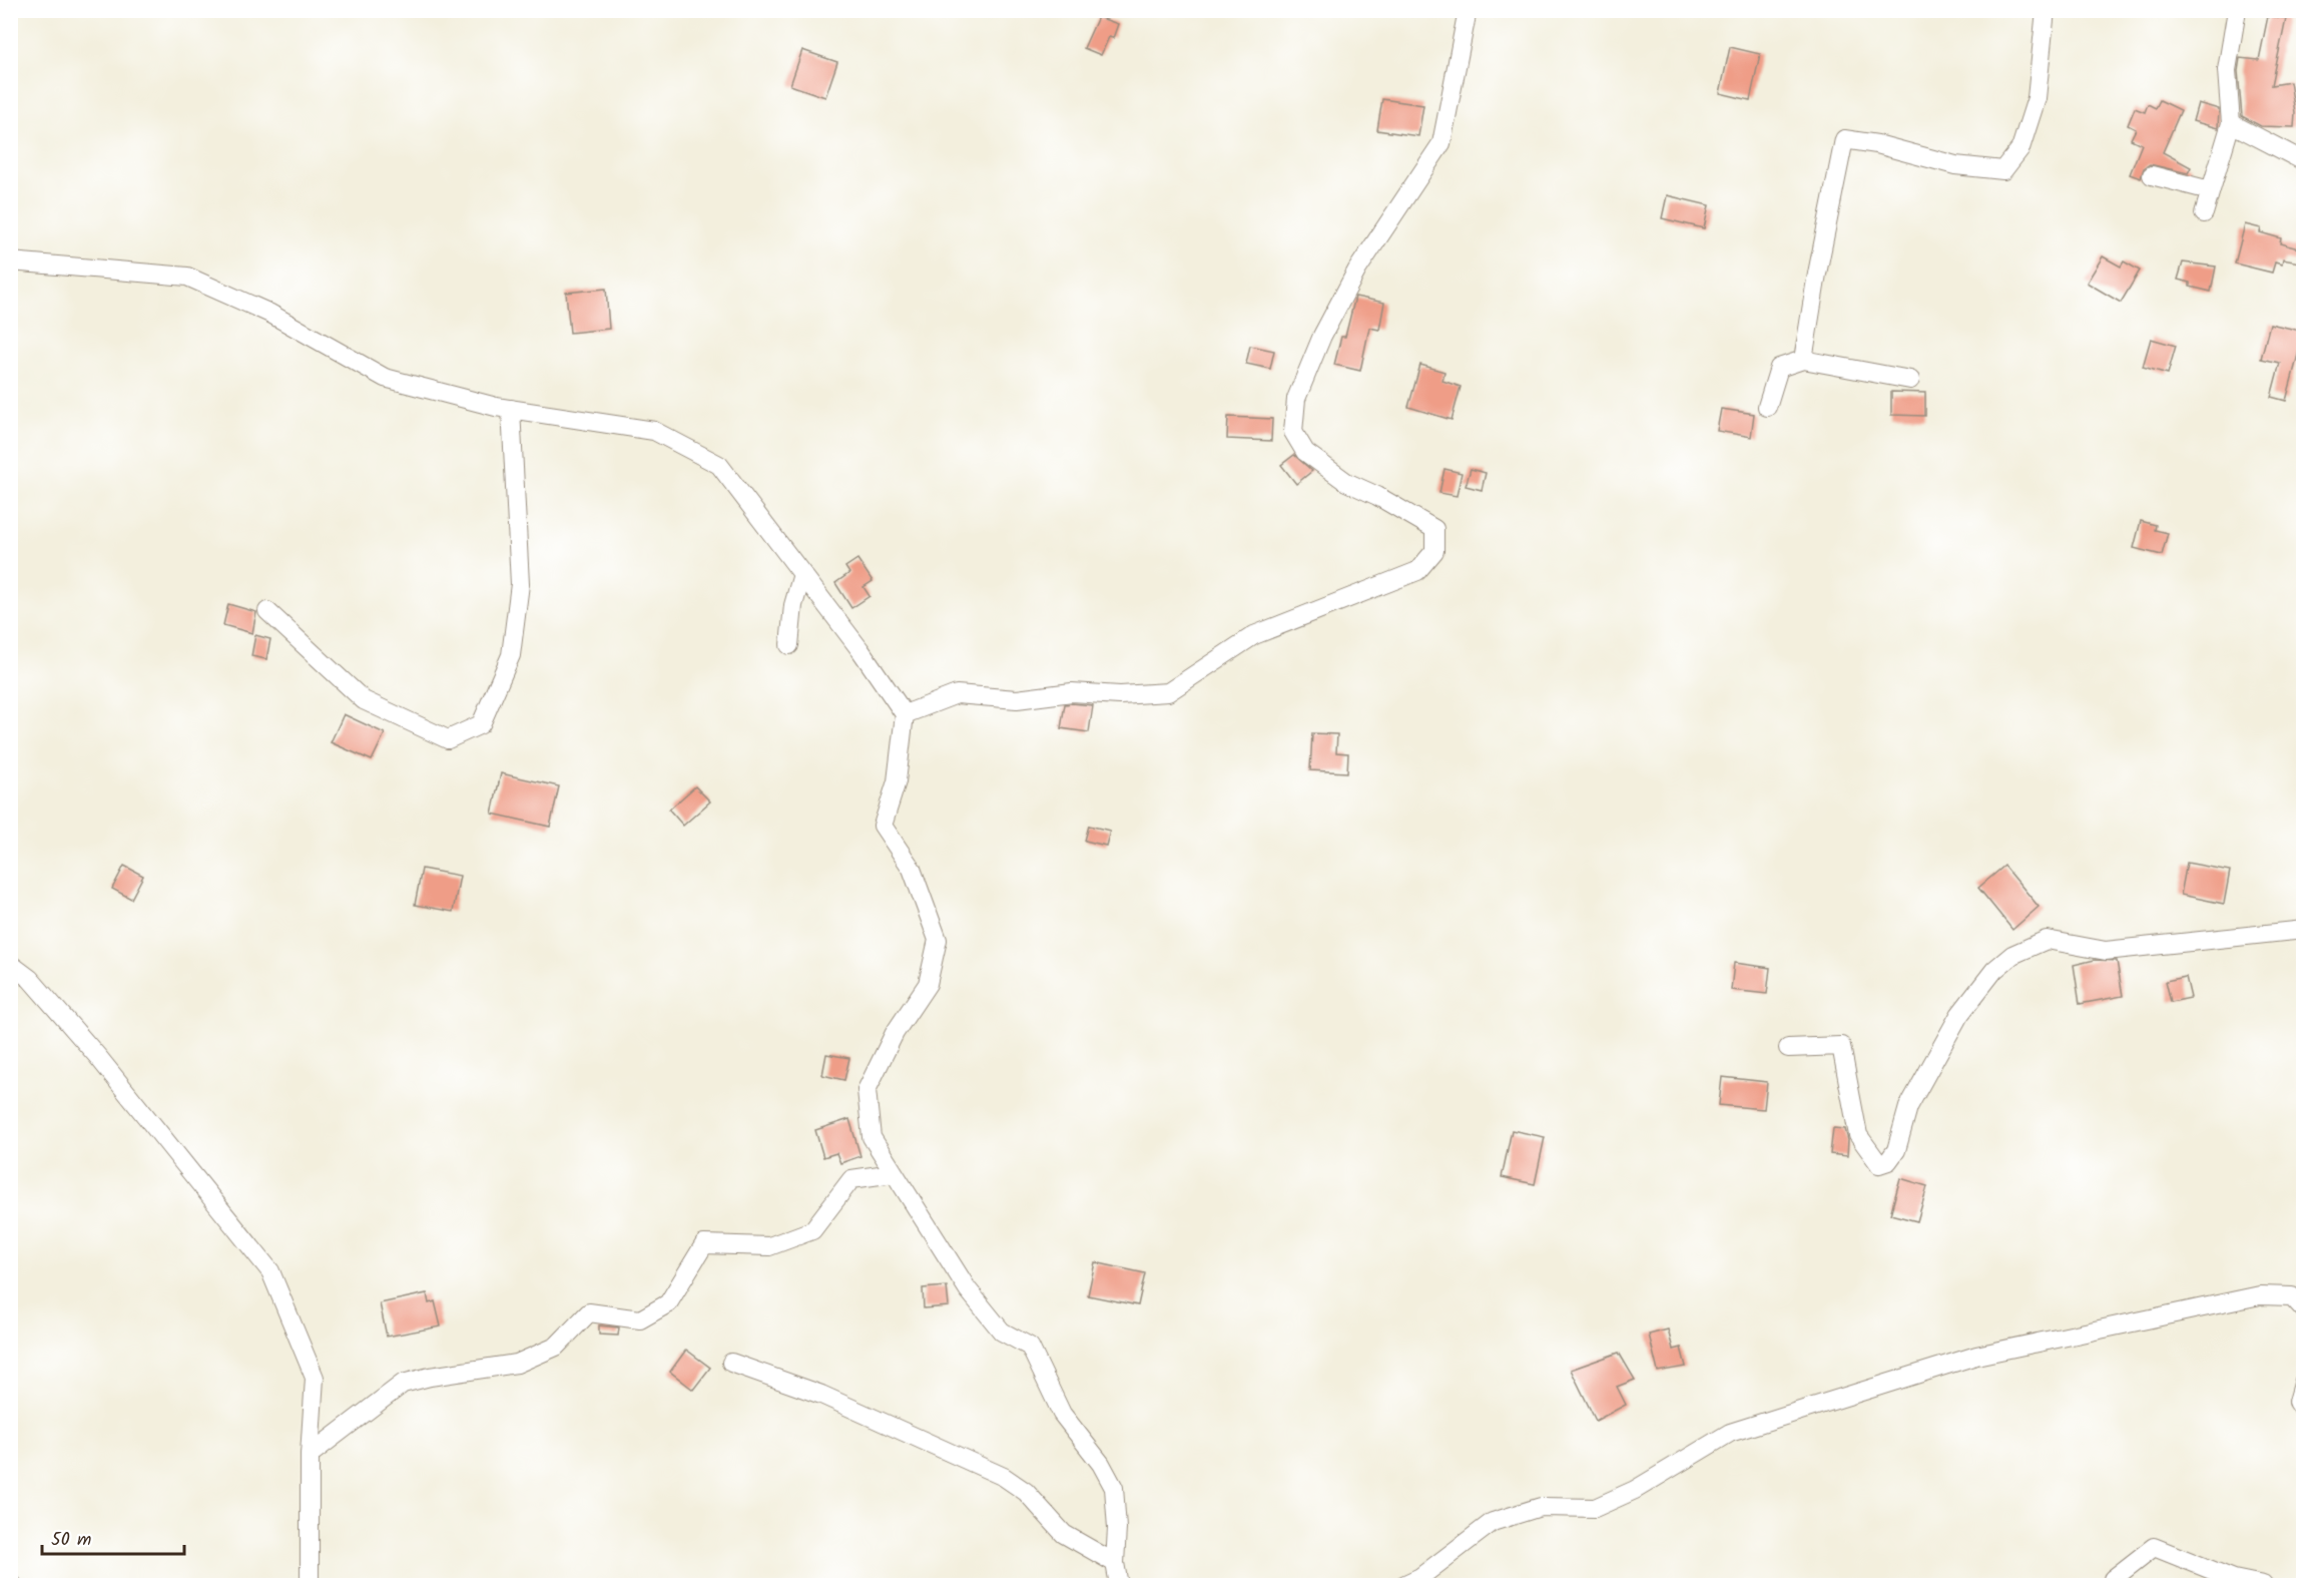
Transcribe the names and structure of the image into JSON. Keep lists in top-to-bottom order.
{
  "scale_bar": "50 m"
}
